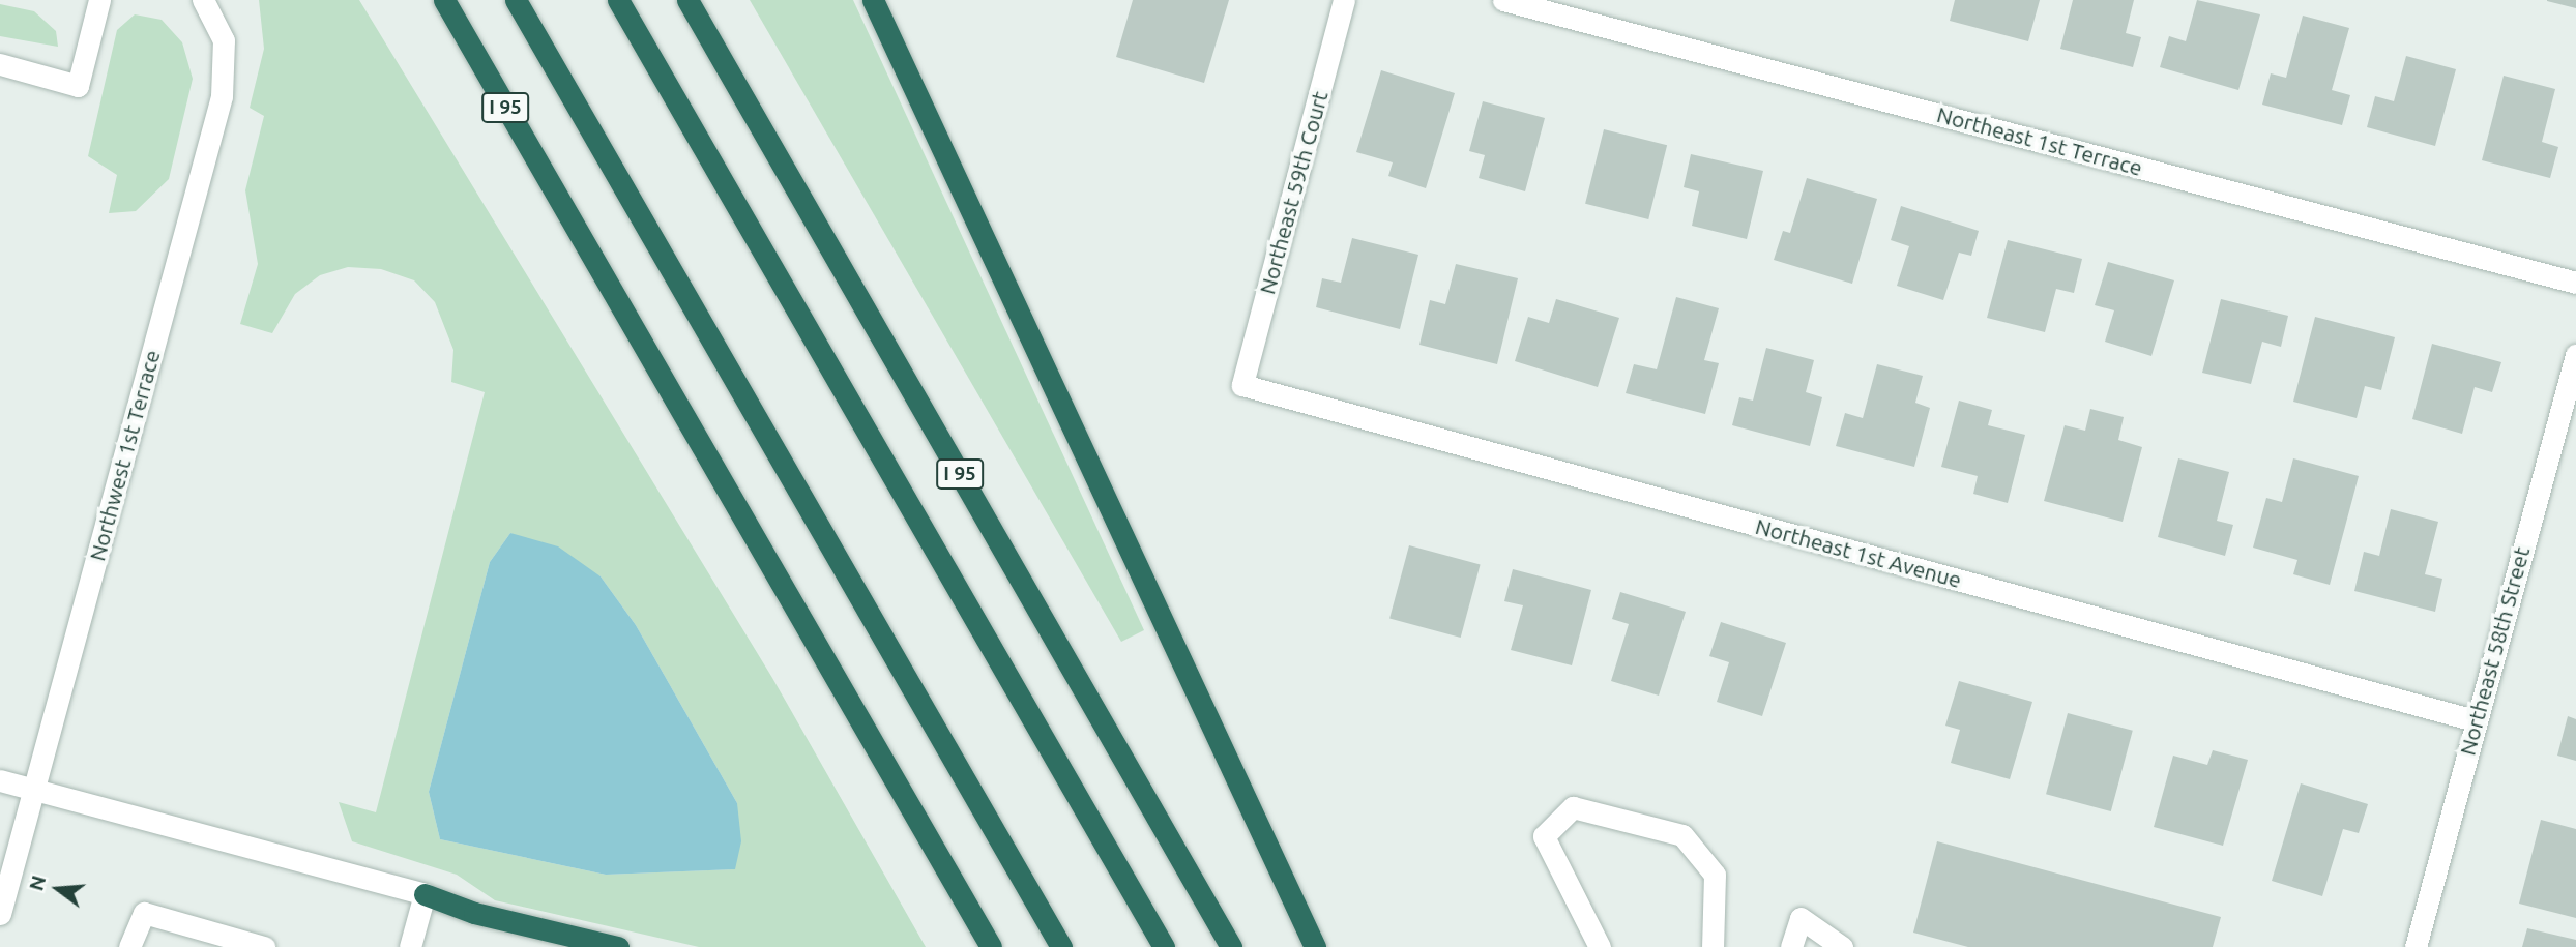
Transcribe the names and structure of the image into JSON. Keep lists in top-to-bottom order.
{
  "streets": {
    "highway": ["I 95"],
    "street": [
      "Northeast 1st Terrace",
      "Northeast 59th Court",
      "Northwest 1st Terrace",
      "Northeast 1st Avenue",
      "Northeast 58th Street"
    ]
  },
  "crossings": [
    ["Northeast 59th Court", "Northeast 1st Avenue"],
    ["Northeast 1st Avenue", "Northeast 58th Street"]
  ],
  "north": "left"
}
